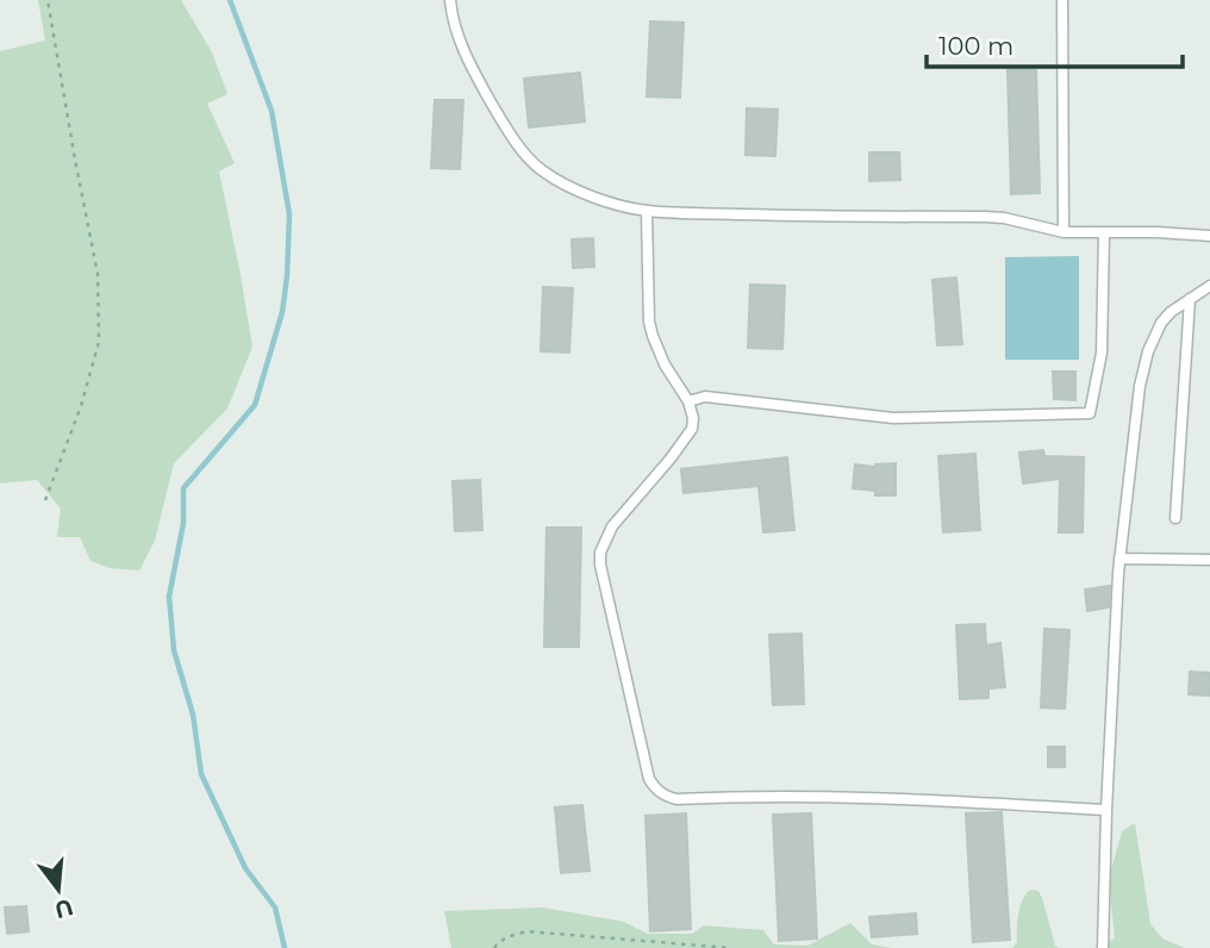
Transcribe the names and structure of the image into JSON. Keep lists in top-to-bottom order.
{
  "scale_bar": "100 m",
  "north": "bottom"
}
